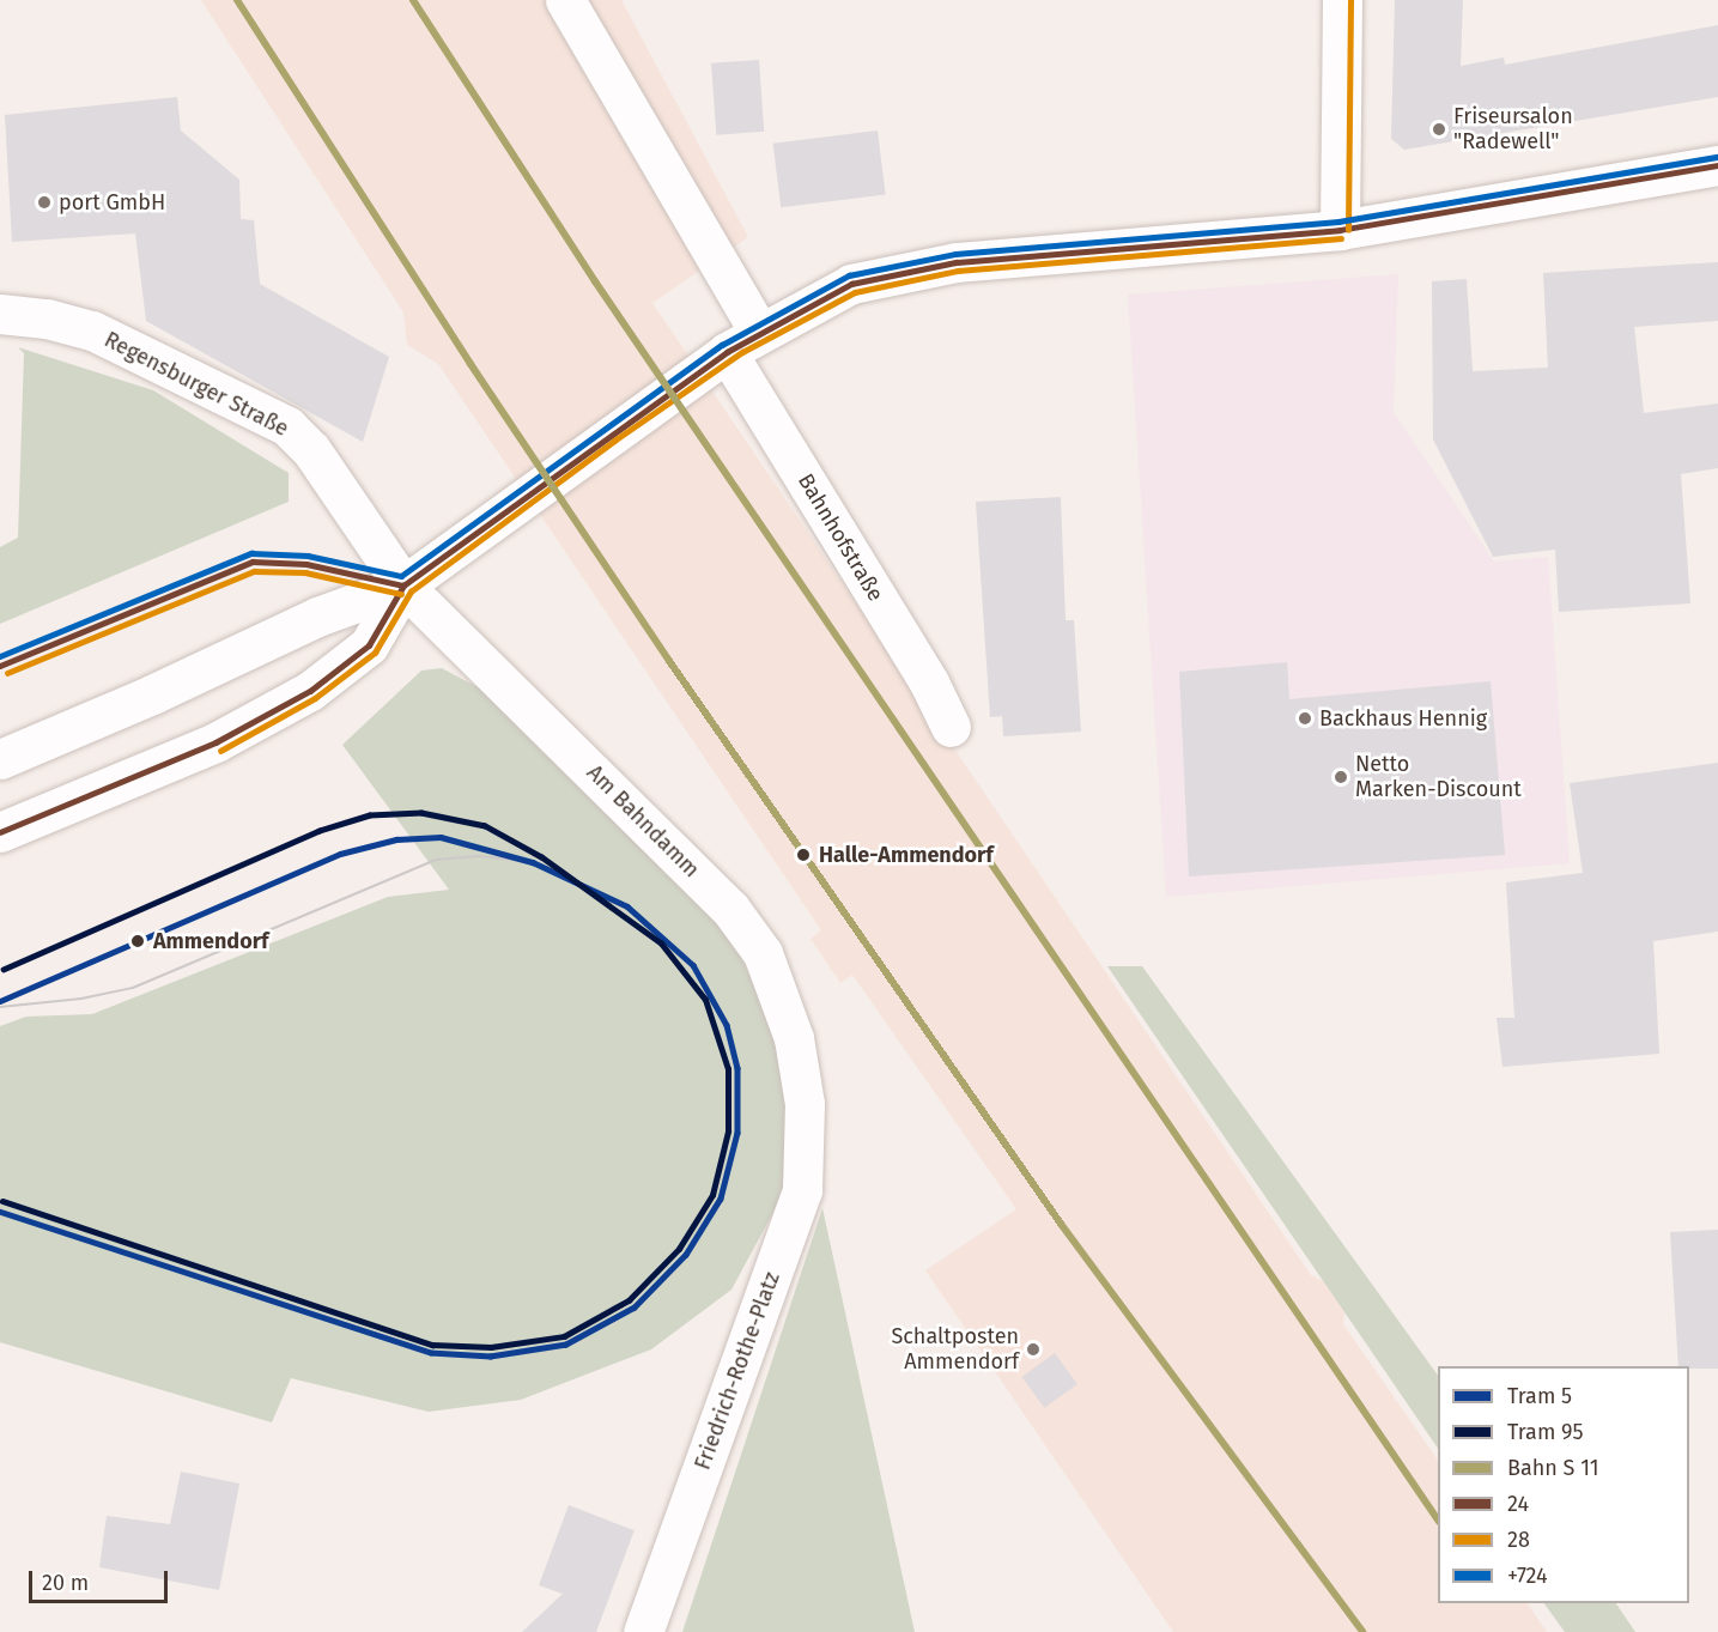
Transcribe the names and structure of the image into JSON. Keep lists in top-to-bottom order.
{
  "streets": {
    "street": [
      "Regensburger Straße",
      "Bahnhofstraße",
      "Am Bahndamm",
      "Friedrich-Rothe-Platz"
    ]
  },
  "crossings": [
    ["Regensburger Straße", "Am Bahndamm"],
    ["Am Bahndamm", "Friedrich-Rothe-Platz"]
  ],
  "places": [
    "Friseursalon \"Radewell\"",
    "port GmbH",
    "Backhaus Hennig",
    "Netto Marken-Discount",
    "Halle-Ammendorf",
    "Ammendorf",
    "Schaltposten Ammendorf"
  ],
  "lines": [
    "transit line 28",
    "transit line +724",
    "transit line 24",
    "tram line 95",
    "tram line 5"
  ],
  "legend": [
    "Tram 5",
    "Tram 95",
    "Bahn S 11",
    "24",
    "28",
    "+724"
  ],
  "scale_bar": "20 m"
}
